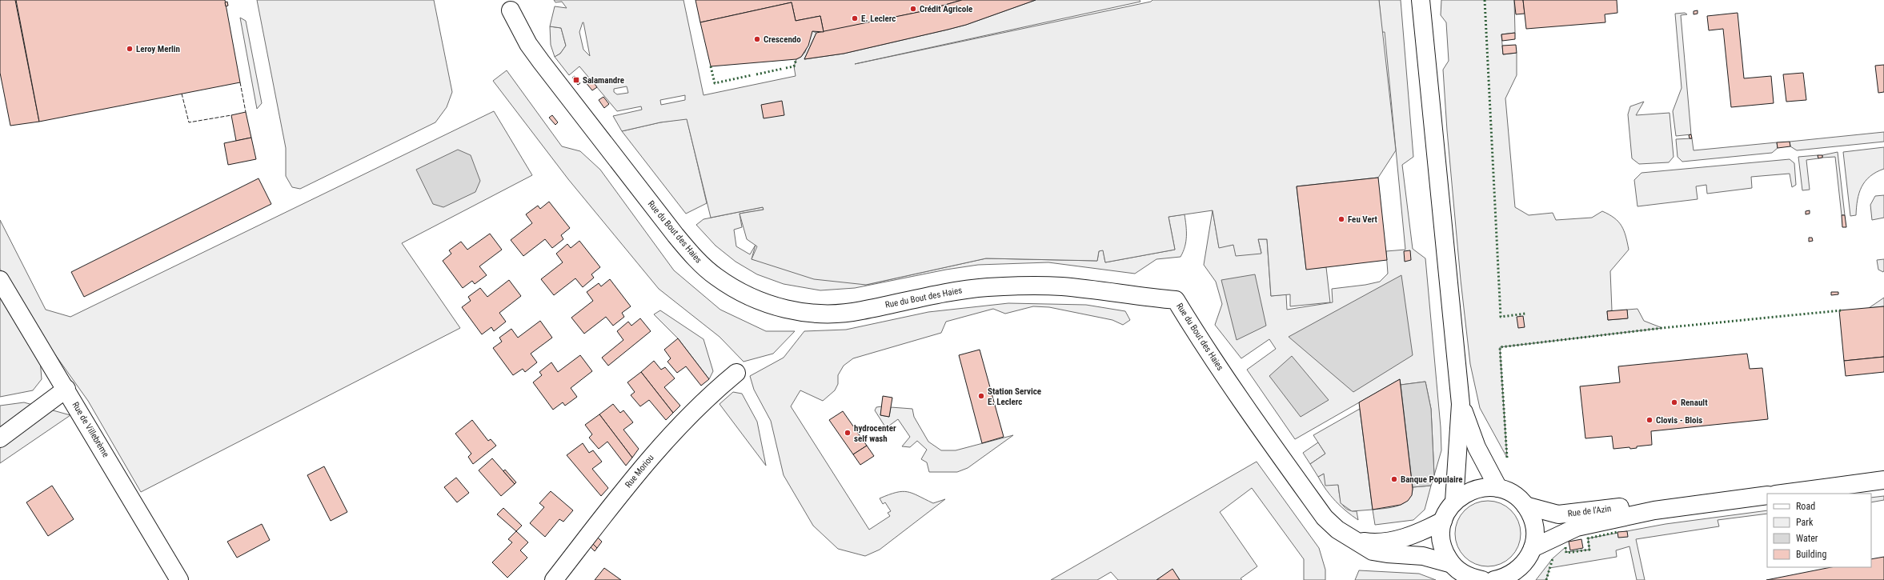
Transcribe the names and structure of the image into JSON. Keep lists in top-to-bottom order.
{
  "streets": {
    "street": [
      "Rue du Bout des Haies",
      "Rue de Villebrème",
      "Rue Moriou",
      "Rue de l'Azin"
    ]
  },
  "places": {
    "other": [
      "Crédit Agricole",
      "E. Leclerc",
      "Crescendo",
      "Leroy Merlin",
      "Feu Vert",
      "Station Service E. Leclerc",
      "Renault",
      "Clovis - Blois",
      "hydrocenter self wash",
      "Banque Populaire"
    ],
    "transit": ["Salamandre"]
  },
  "legend": [
    "Road",
    "Park",
    "Water",
    "Building"
  ]
}
